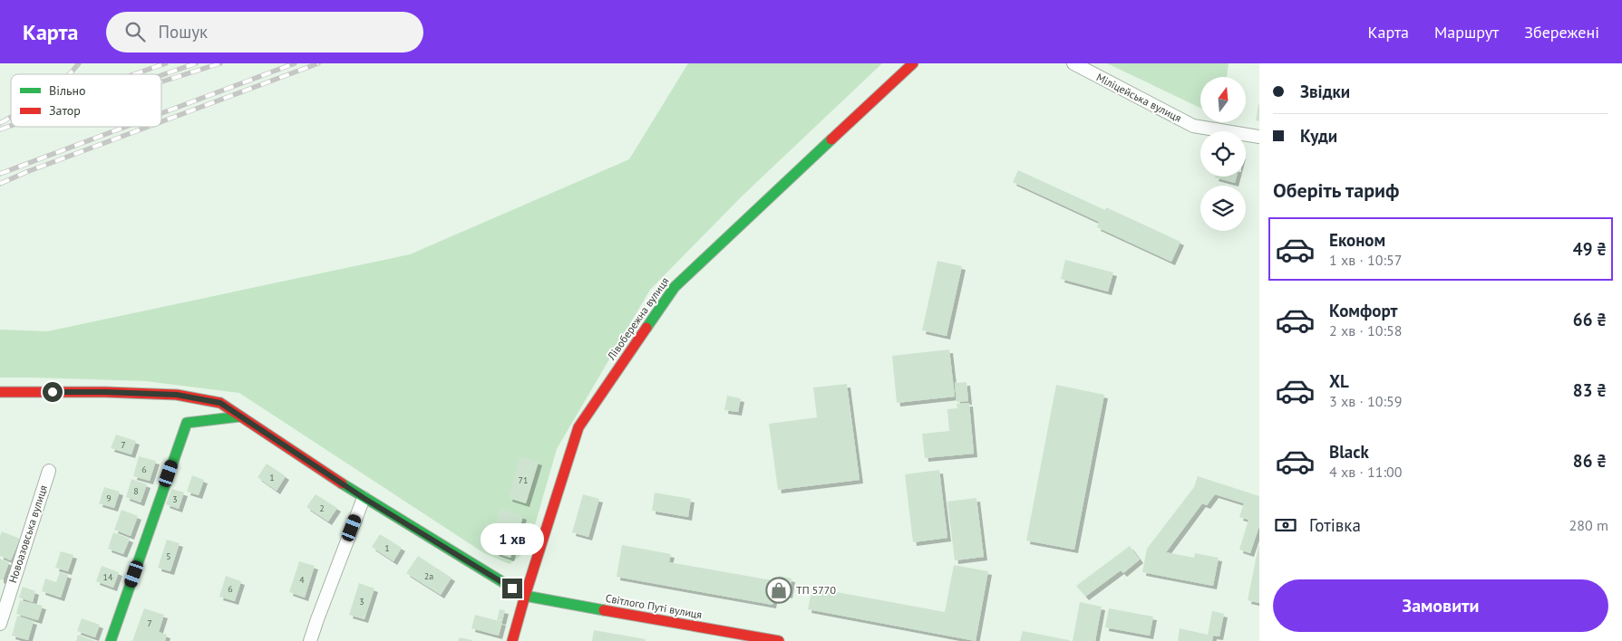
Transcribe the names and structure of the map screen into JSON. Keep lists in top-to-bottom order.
{
  "streets": {
    "main road": ["Лівобережна вулиця", "Світлого Путі вулиця"],
    "street": ["Міліцейська вулиця", "Новоазовська вулиця"]
  },
  "crossings": [
    ["Лівобережна вулиця", "Світлого Путі вулиця"]
  ],
  "places": {
    "shop": ["ТП 5770"]
  },
  "house_numbers": [
    "7",
    "6",
    "1",
    "71",
    "8",
    "9",
    "3",
    "2",
    "1",
    "5",
    "2а",
    "14",
    "4",
    "6",
    "3",
    "7"
  ],
  "legend": ["Вільно", "Затор"],
  "north": "top",
  "page": {
    "header": "Карта",
    "search": "Пошук",
    "nav": ["Карта", "Маршрут", "Збережені"],
    "banner": ["Звідки", "Куди"],
    "heading": "Оберіть тариф",
    "list": [
      {
        "name": "Економ",
        "note": "1 хв · 10:57",
        "value": "49 ₴"
      },
      {
        "name": "Комфорт",
        "note": "2 хв · 10:58",
        "value": "66 ₴"
      },
      {
        "name": "XL",
        "note": "3 хв · 10:59",
        "value": "83 ₴"
      },
      {
        "name": "Black",
        "note": "4 хв · 11:00",
        "value": "86 ₴"
      }
    ],
    "pay": ["Готівка", "280 m"],
    "bubble": "1 хв",
    "buttons": "Замовити"
  }
}
